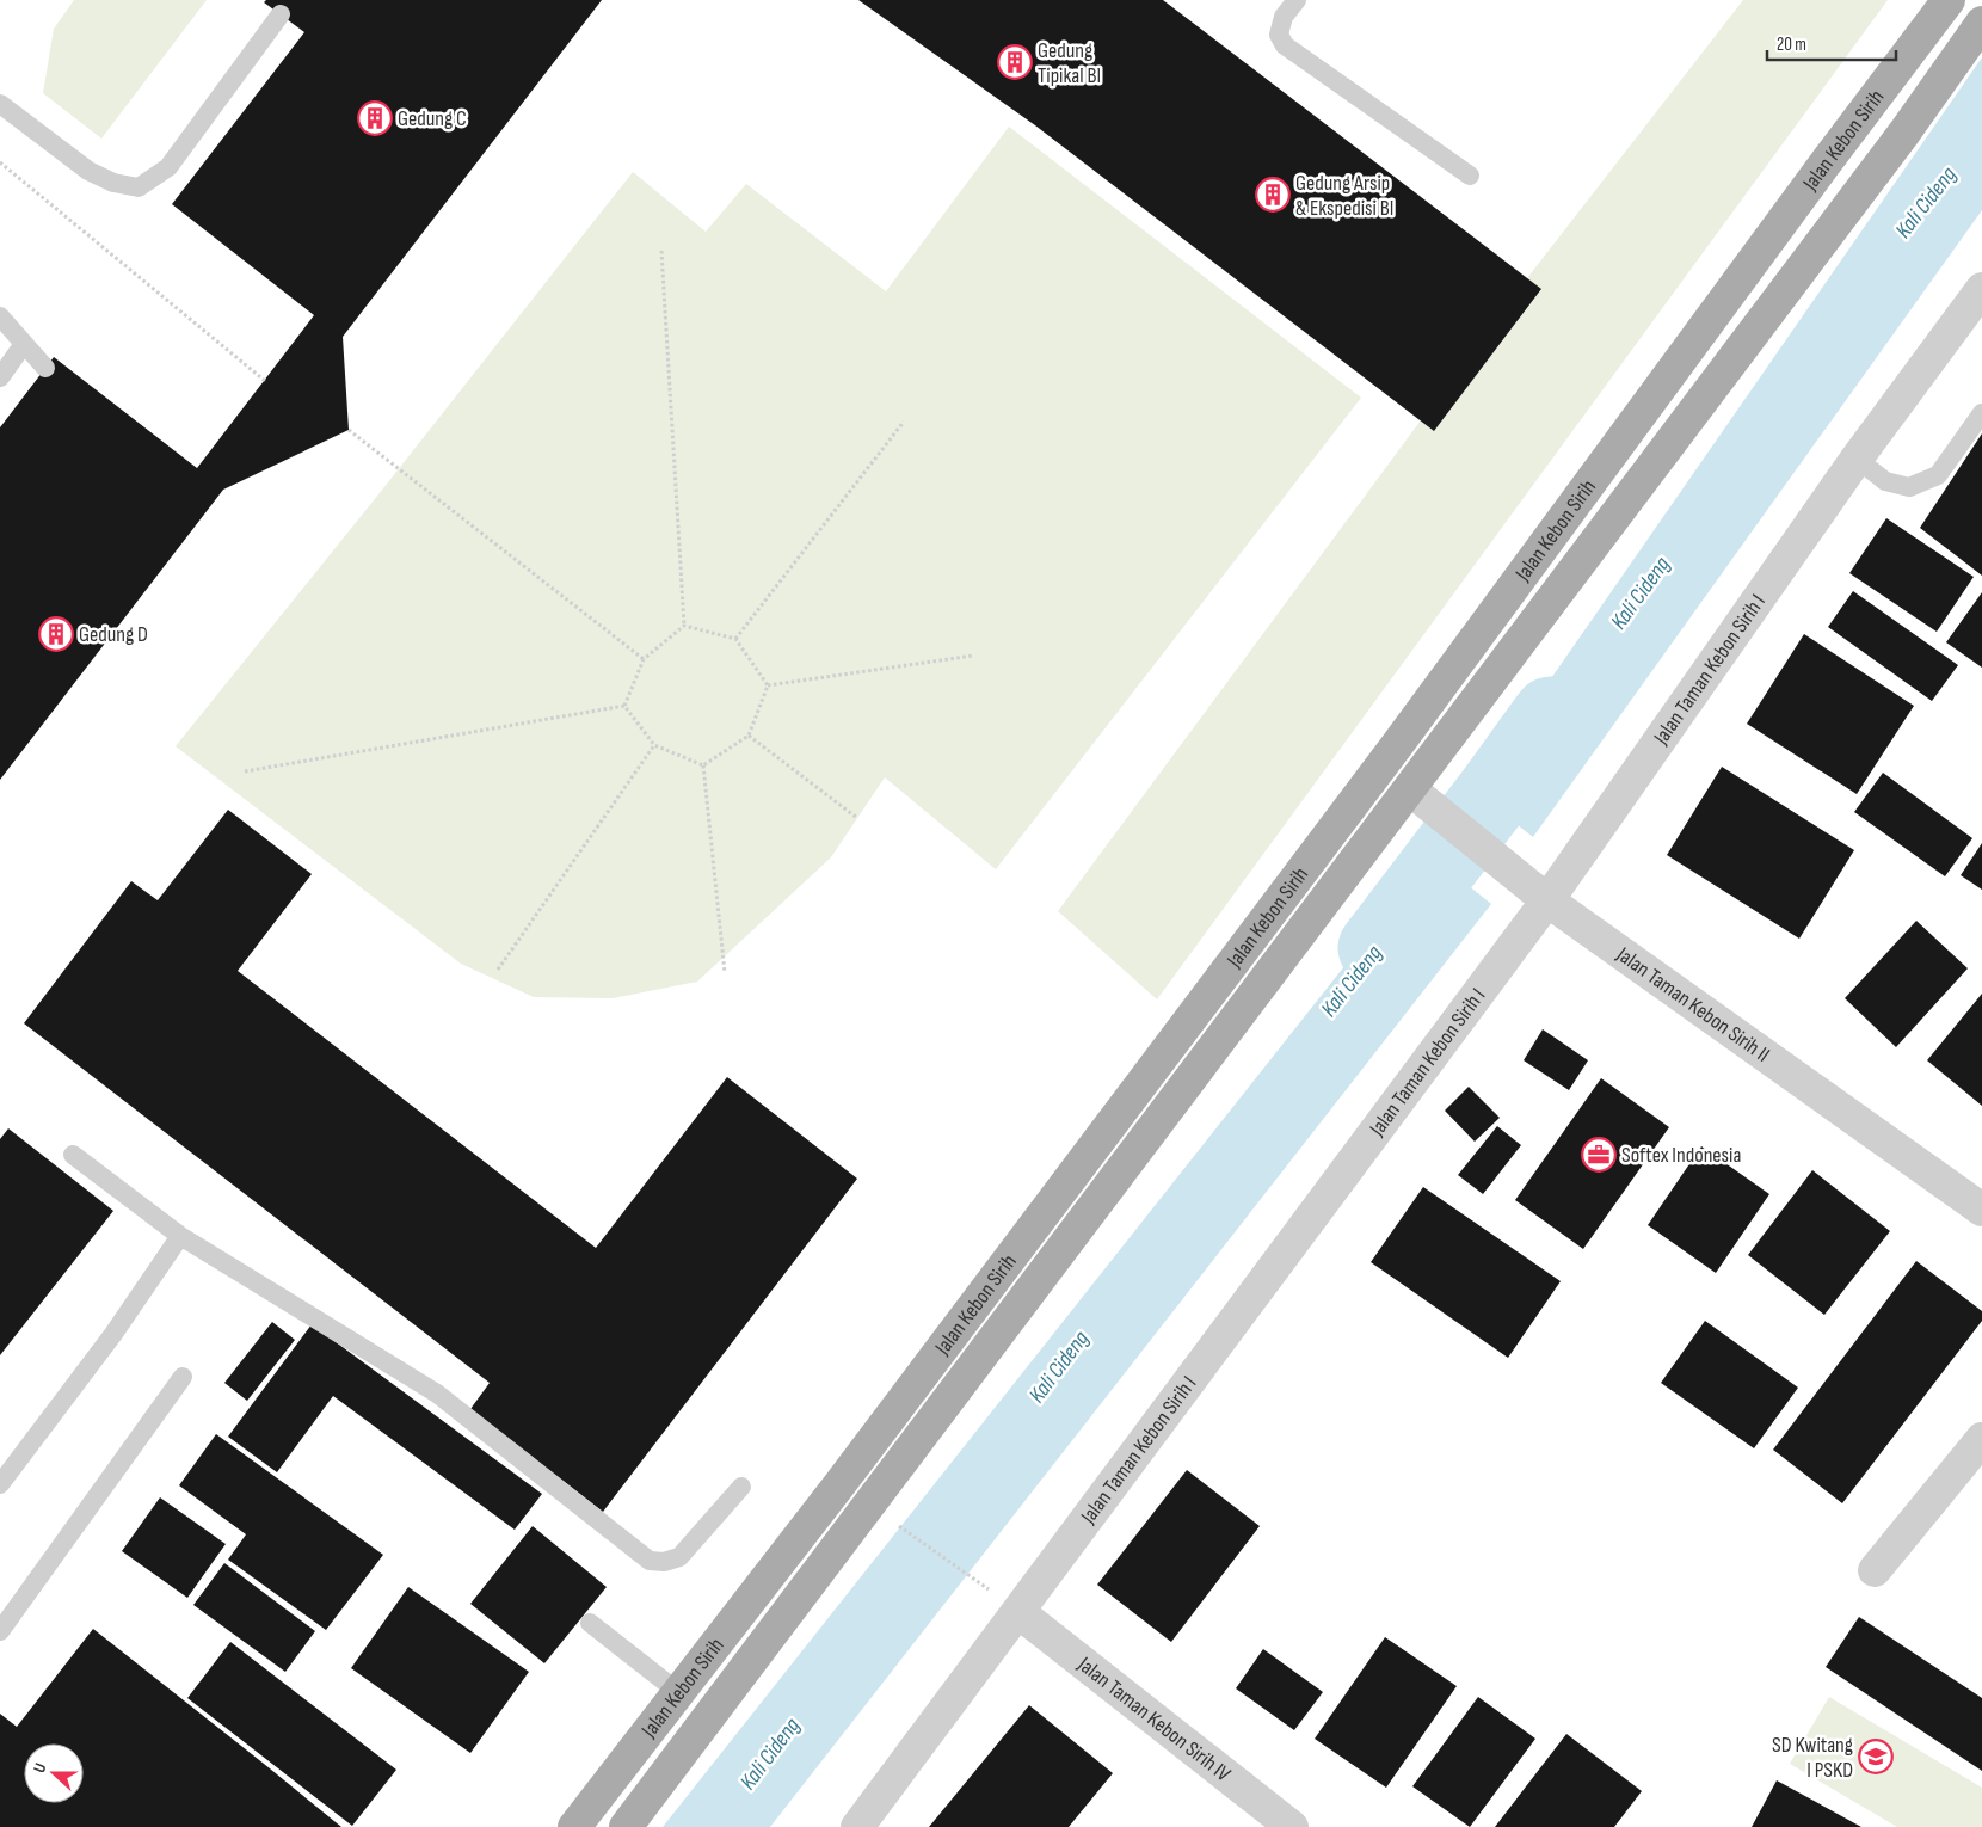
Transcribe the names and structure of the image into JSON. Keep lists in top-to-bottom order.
{
  "streets": {
    "main road": ["Jalan Kebon Sirih"],
    "street": ["Jalan Taman Kebon Sirih I", "Jalan Taman Kebon Sirih II", "Jalan Taman Kebon Sirih IV"]
  },
  "crossings": [
    ["Jalan Kebon Sirih", "Jalan Taman Kebon Sirih II"],
    ["Jalan Taman Kebon Sirih I", "Jalan Taman Kebon Sirih II"],
    ["Jalan Taman Kebon Sirih I", "Jalan Taman Kebon Sirih IV"]
  ],
  "water": ["Kali Cideng"],
  "places": {
    "building": [
      "Gedung Tipikal BI",
      "Gedung C",
      "Gedung Arsip & Ekspedisi BI",
      "Gedung D"
    ],
    "office": ["Softex Indonesia"],
    "school or university": ["SD Kwitang I PSKD"]
  },
  "scale_bar": "20 m",
  "north": "left"
}
